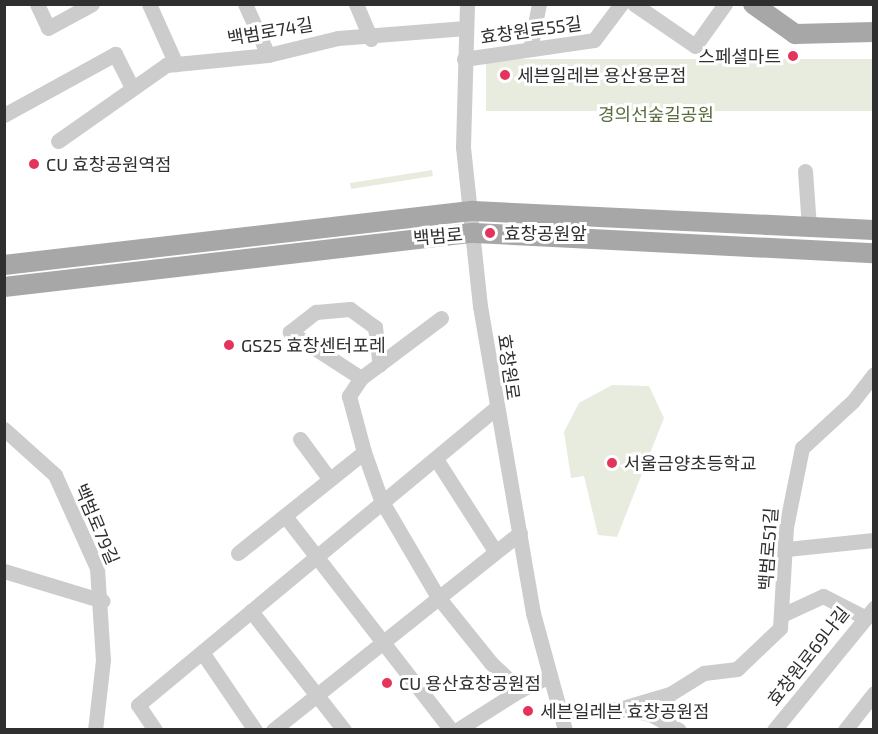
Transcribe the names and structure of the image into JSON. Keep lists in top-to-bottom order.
{
  "streets": {
    "main road": ["백범로"],
    "street": [
      "효창원로55길",
      "백범로74길",
      "효창원로",
      "백범로79길",
      "백범로51길",
      "효창원로69나길"
    ]
  },
  "crossings": [
    ["효창원로55길", "효창원로"],
    ["백범로74길", "효창원로"],
    ["백범로", "효창원로"]
  ],
  "parks": ["경의선숲길공원"],
  "places": [
    "스페셜마트",
    "세븐일레븐 용산용문점",
    "CU 효창공원역점",
    "효창공원앞",
    "GS25 효창센터포레",
    "서울금양초등학교",
    "CU 용산효창공원점",
    "세븐일레븐 효창공원점"
  ]
}
